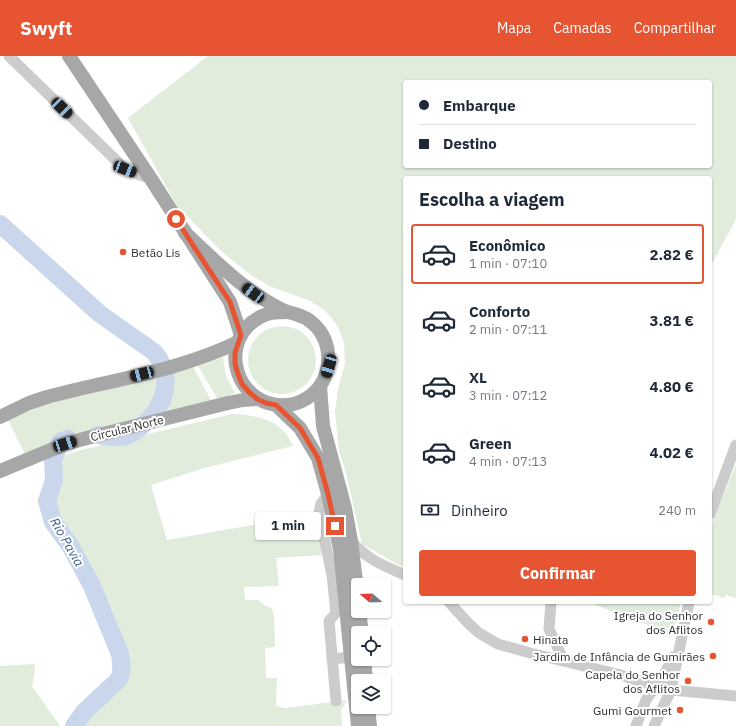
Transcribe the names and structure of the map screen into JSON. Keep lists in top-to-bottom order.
{
  "streets": {
    "main road": ["Circular Norte"]
  },
  "water": ["Rio Pavia"],
  "places": [
    "Betão Lis",
    "Igreja do Senhor dos Aflitos",
    "Hinata",
    "Jardim de Infância de Gumirães",
    "Capela do Senhor dos Aflitos",
    "Gumi Gourmet"
  ],
  "north": "left",
  "page": {
    "header": "Swyft",
    "nav": ["Mapa", "Camadas", "Compartilhar"],
    "banner": ["Embarque", "Destino"],
    "heading": "Escolha a viagem",
    "list": [
      {
        "name": "Econômico",
        "note": "1 min · 07:10",
        "value": "2.82 €"
      },
      {
        "name": "Conforto",
        "note": "2 min · 07:11",
        "value": "3.81 €"
      },
      {
        "name": "XL",
        "note": "3 min · 07:12",
        "value": "4.80 €"
      },
      {
        "name": "Green",
        "note": "4 min · 07:13",
        "value": "4.02 €"
      }
    ],
    "pay": ["Dinheiro", "240 m"],
    "bubble": "1 min",
    "buttons": "Confirmar"
  }
}
